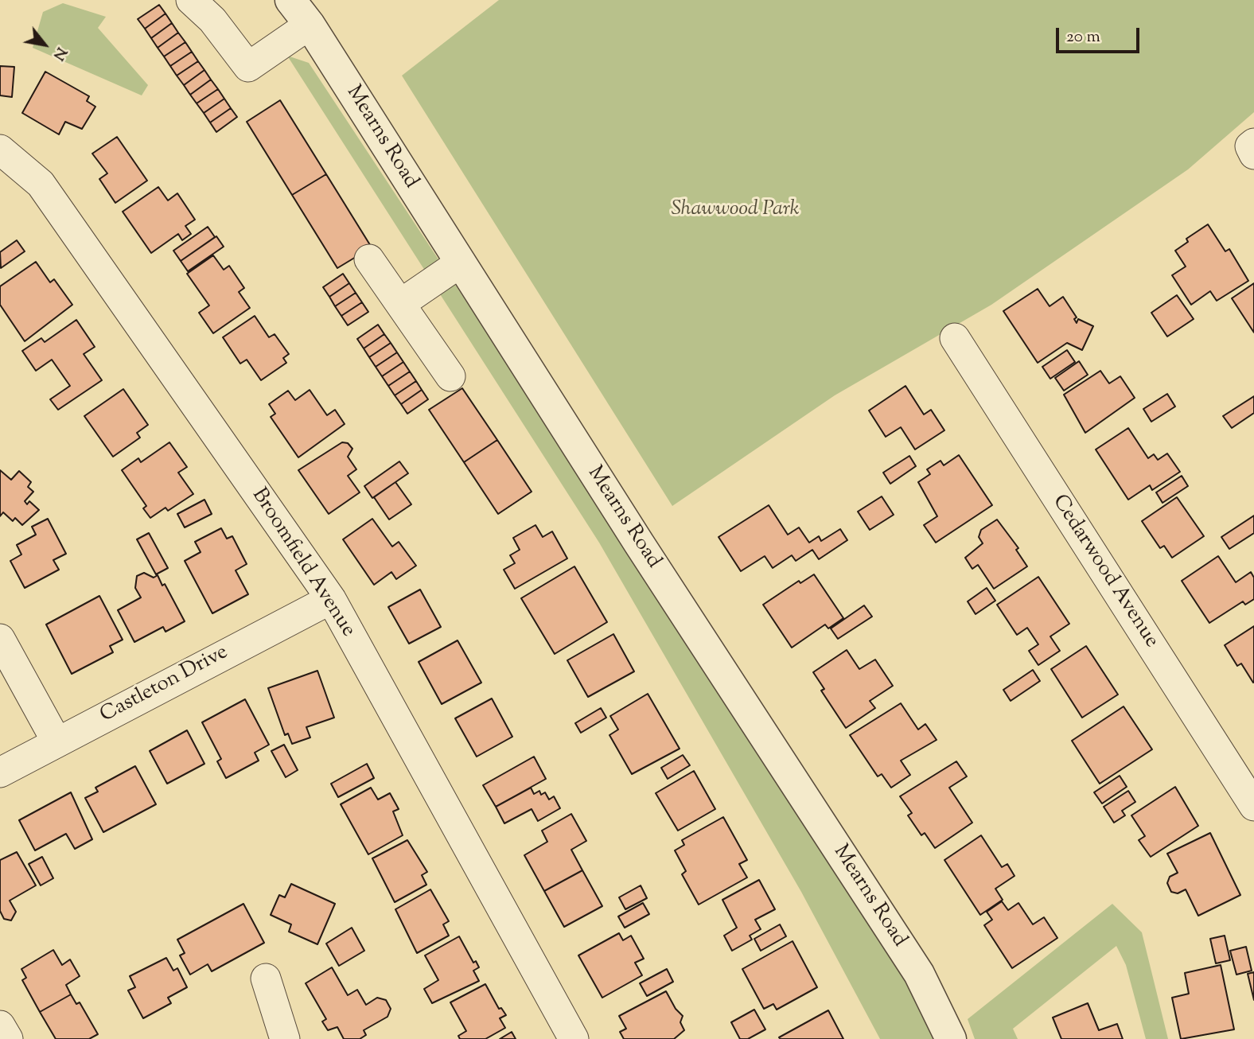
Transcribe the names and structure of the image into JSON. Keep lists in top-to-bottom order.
{
  "streets": {
    "street": [
      "Mearns Road",
      "Broomfield Avenue",
      "Cedarwood Avenue",
      "Castleton Drive"
    ]
  },
  "crossings": [
    ["Broomfield Avenue", "Castleton Drive"]
  ],
  "parks": ["Shawwood Park"],
  "scale_bar": "20 m",
  "north": "bottom right"
}
